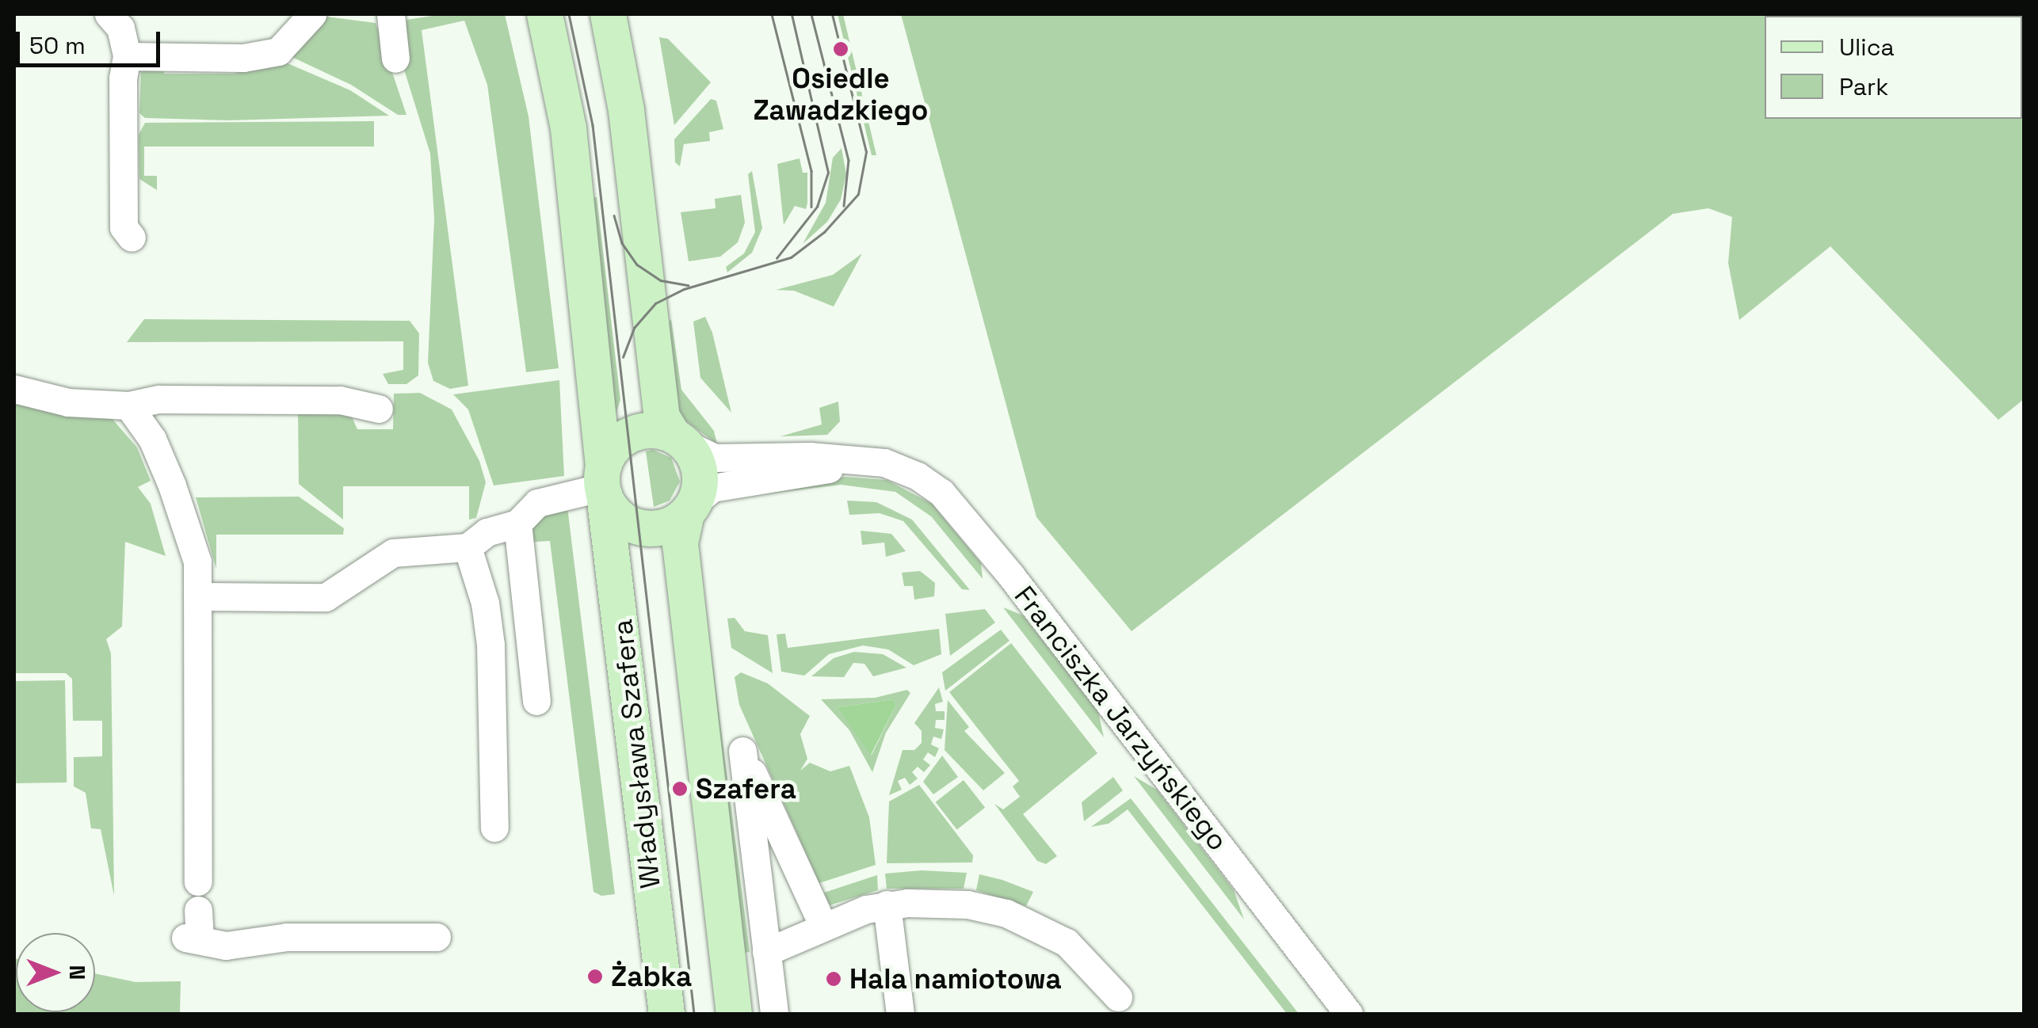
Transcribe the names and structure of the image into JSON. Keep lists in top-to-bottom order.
{
  "streets": {
    "main road": ["Władysława Szafera"],
    "street": ["Franciszka Jarzyńskiego"]
  },
  "crossings": [
    ["Franciszka Jarzyńskiego", "Władysława Szafera"]
  ],
  "places": [
    "Osiedle Zawadzkiego",
    "Szafera",
    "Żabka",
    "Hala namiotowa"
  ],
  "legend": ["Ulica", "Park"],
  "scale_bar": "50 m",
  "north": "right"
}
